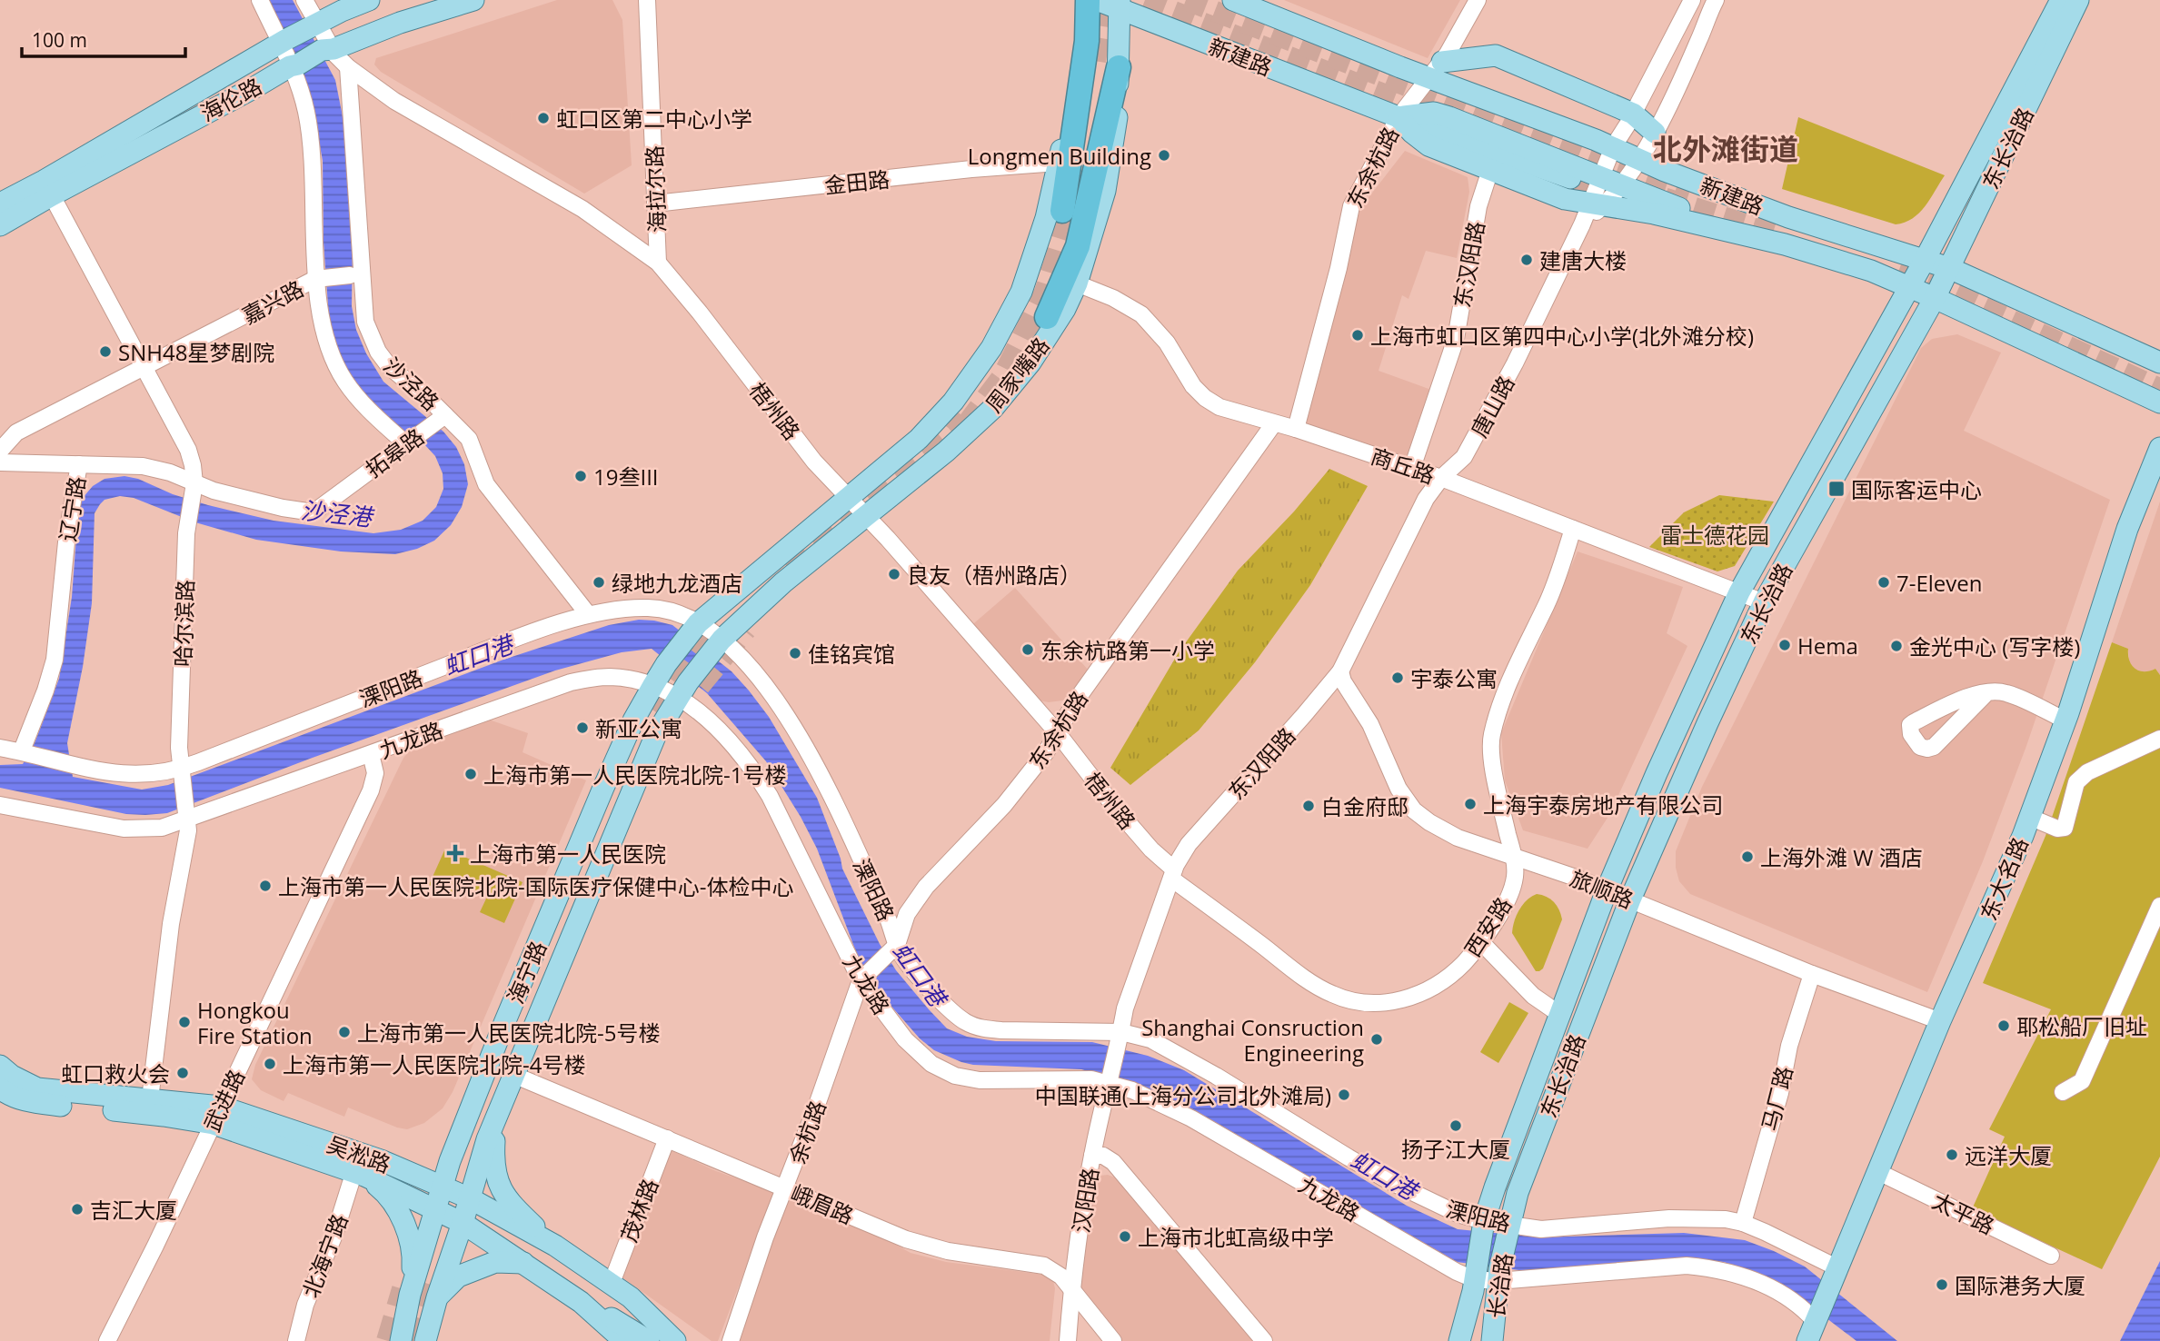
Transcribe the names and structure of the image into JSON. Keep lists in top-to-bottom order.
{
  "streets": {
    "main road": [
      "新建路",
      "海伦路",
      "东长治路",
      "周家嘴路",
      "东大名路",
      "海宁路",
      "吴淞路",
      "长治路"
    ],
    "street": [
      "东余杭路",
      "金田路",
      "海拉尔路",
      "东汉阳路",
      "嘉兴路",
      "沙泾路",
      "唐山路",
      "梧州路",
      "拓皋路",
      "商丘路",
      "辽宁路",
      "哈尔滨路",
      "溧阳路",
      "九龙路",
      "旅顺路",
      "西安路",
      "马厂路",
      "武进路",
      "余杭路",
      "汉阳路",
      "峨眉路",
      "茂林路",
      "太平路",
      "北海宁路"
    ]
  },
  "crossings": [
    ["新建路", "东长治路"],
    ["新建路", "东余杭路"],
    ["新建路", "东汉阳路"],
    ["新建路", "周家嘴路"],
    ["新建路", "唐山路"],
    ["海伦路", "梧州路"],
    ["海伦路", "哈尔滨路"],
    ["东长治路", "商丘路"],
    ["东长治路", "溧阳路"],
    ["东长治路", "九龙路"],
    ["东长治路", "旅顺路"],
    ["东长治路", "西安路"],
    ["东长治路", "长治路"],
    ["东余杭路", "梧州路"],
    ["东余杭路", "商丘路"],
    ["东余杭路", "溧阳路"],
    ["东余杭路", "九龙路"],
    ["东余杭路", "余杭路"],
    ["金田路", "海拉尔路"],
    ["金田路", "周家嘴路"],
    ["海拉尔路", "梧州路"],
    ["东汉阳路", "唐山路"],
    ["东汉阳路", "梧州路"],
    ["东汉阳路", "商丘路"],
    ["东汉阳路", "溧阳路"],
    ["东汉阳路", "九龙路"],
    ["东汉阳路", "旅顺路"],
    ["东汉阳路", "西安路"],
    ["东汉阳路", "汉阳路"],
    ["嘉兴路", "哈尔滨路"],
    ["周家嘴路", "梧州路"],
    ["周家嘴路", "商丘路"],
    ["周家嘴路", "溧阳路"],
    ["周家嘴路", "海宁路"],
    ["沙泾路", "梧州路"],
    ["沙泾路", "拓皋路"],
    ["沙泾路", "溧阳路"],
    ["唐山路", "商丘路"],
    ["梧州路", "西安路"],
    ["拓皋路", "辽宁路"],
    ["商丘路", "西安路"],
    ["辽宁路", "哈尔滨路"],
    ["辽宁路", "溧阳路"],
    ["哈尔滨路", "溧阳路"],
    ["哈尔滨路", "九龙路"],
    ["哈尔滨路", "吴淞路"],
    ["溧阳路", "九龙路"],
    ["溧阳路", "东大名路"],
    ["溧阳路", "海宁路"],
    ["溧阳路", "马厂路"],
    ["溧阳路", "余杭路"],
    ["溧阳路", "长治路"],
    ["九龙路", "东大名路"],
    ["九龙路", "海宁路"],
    ["九龙路", "武进路"],
    ["九龙路", "余杭路"],
    ["九龙路", "汉阳路"],
    ["九龙路", "长治路"],
    ["东大名路", "旅顺路"],
    ["东大名路", "太平路"],
    ["旅顺路", "西安路"],
    ["旅顺路", "马厂路"],
    ["海宁路", "吴淞路"],
    ["海宁路", "峨眉路"],
    ["武进路", "吴淞路"],
    ["余杭路", "峨眉路"],
    ["吴淞路", "茂林路"],
    ["吴淞路", "北海宁路"],
    ["汉阳路", "峨眉路"],
    ["峨眉路", "茂林路"]
  ],
  "districts": ["北外滩街道"],
  "water": ["沙泾港", "虹口港"],
  "parks": ["雷士德花园"],
  "places": {
    "other": [
      "虹口区第二中心小学",
      "Longmen Building",
      "建唐大楼",
      "上海市虹口区第四中心小学(北外滩分校)",
      "SNH48星梦剧院",
      "19叁III",
      "良友（梧州路店）",
      "绿地九龙酒店",
      "7-Eleven",
      "Hema",
      "金光中心 (写字楼)",
      "东余杭路第一小学",
      "佳铭宾馆",
      "宇泰公寓",
      "新亚公寓",
      "上海市第一人民医院北院-1号楼",
      "上海宇泰房地产有限公司",
      "白金府邸",
      "上海外滩 W 酒店",
      "上海市第一人民医院北院-国际医疗保健中心-体检中心",
      "Hongkou Fire Station",
      "耶松船厂旧址",
      "上海市第一人民医院北院-5号楼",
      "Shanghai Consruction Engineering",
      "上海市第一人民医院北院-4号楼",
      "虹口救火会",
      "中国联通(上海分公司北外滩局)",
      "扬子江大厦",
      "远洋大厦",
      "吉汇大厦",
      "上海市北虹高级中学",
      "国际港务大厦"
    ],
    "transit": ["国际客运中心"],
    "health": ["上海市第一人民医院"]
  },
  "scale_bar": "100 m"
}
